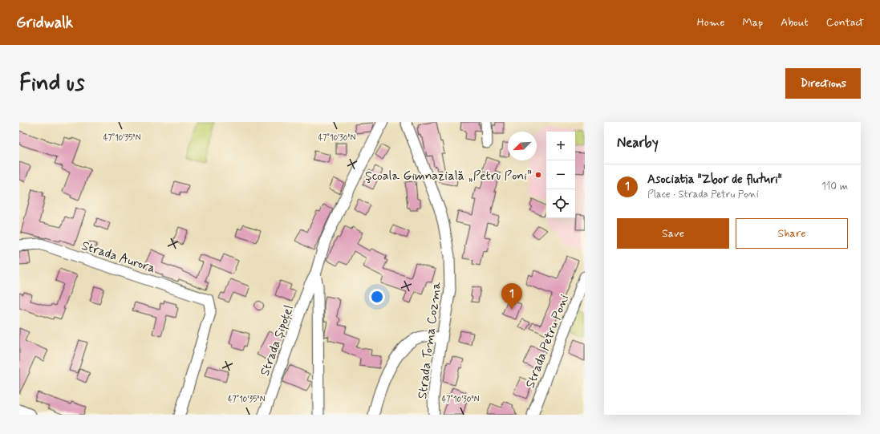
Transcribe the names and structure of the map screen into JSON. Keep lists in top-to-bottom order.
{
  "streets": {
    "street": [
      "Strada Aurora",
      "Strada Șipoțel",
      "Strada Toma Cozma",
      "Strada Petru Poni"
    ]
  },
  "places": ["Şcoala Gimnazială „Petru Poni”"],
  "north": "bottom left",
  "page": {
    "header": "Gridwalk",
    "nav": [
      "Home",
      "Map",
      "About",
      "Contact"
    ],
    "buttons": [
      "Directions",
      ["Save", "Share"]
    ],
    "title": "Find us",
    "heading": "Nearby",
    "map_buttons": ["+", "−"],
    "list": [
      {
        "mark": "1",
        "name": "Asociatia \"Zbor de fluturi\"",
        "note": "Place · Strada Petru Poni",
        "value": "110 m"
      }
    ],
    "pins": "1"
  },
  "coordinates": ["47°10'35\"N", "47°10'30\"N"]
}
